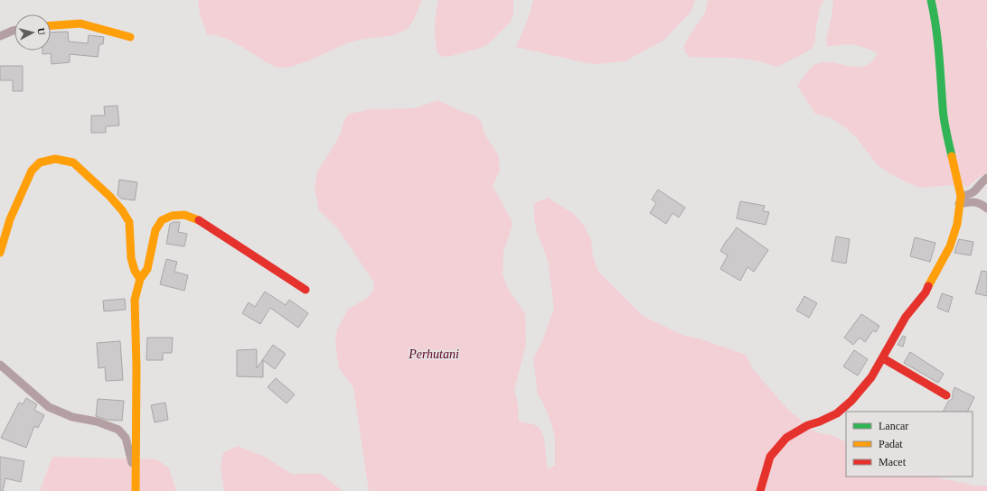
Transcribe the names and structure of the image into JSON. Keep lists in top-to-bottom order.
{
  "parks": ["Perhutani"],
  "legend": ["Lancar", "Padat", "Macet"],
  "north": "right"
}
